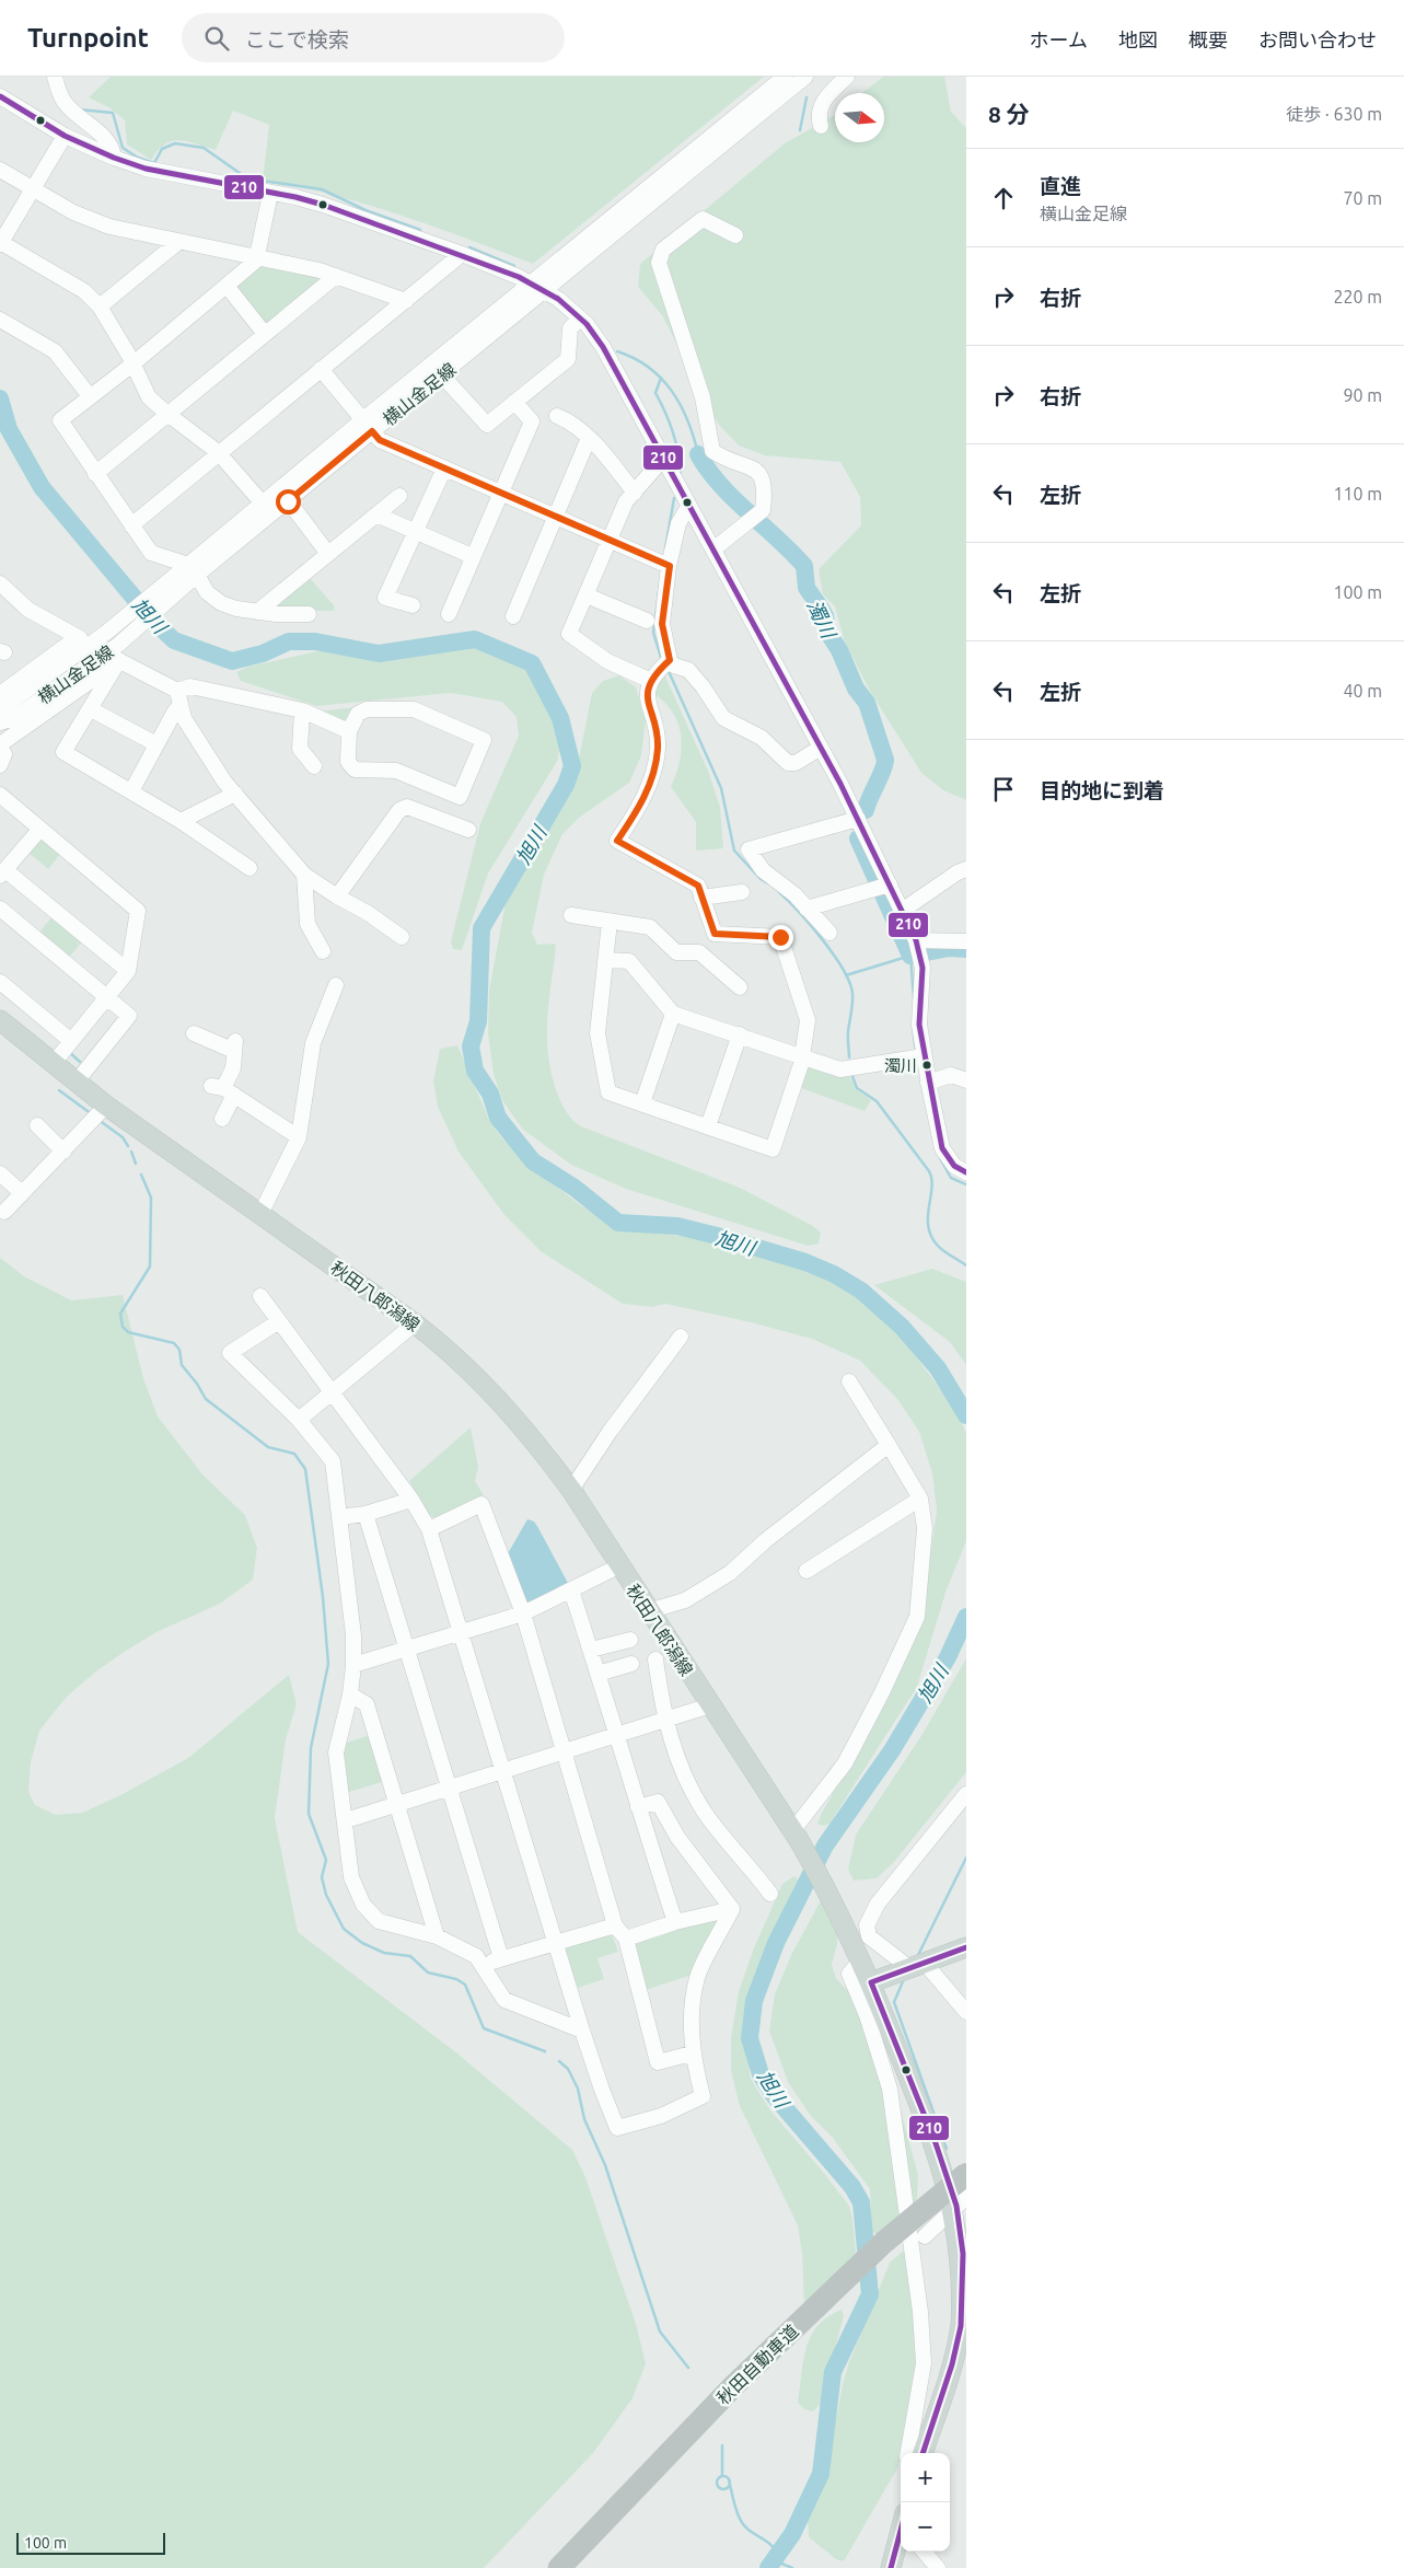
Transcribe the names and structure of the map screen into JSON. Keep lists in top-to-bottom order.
{
  "streets": {
    "highway": ["秋田自動車道"],
    "main road": ["秋田八郎潟線"],
    "street": ["横山金足線"]
  },
  "water": ["旭川", "濁川"],
  "places": ["濁川"],
  "lines": ["transit line 210"],
  "scale_bar": "100 m",
  "north": "right",
  "page": {
    "header": "Turnpoint",
    "search": "ここで検索",
    "nav": [
      "ホーム",
      "地図",
      "概要",
      "お問い合わせ"
    ],
    "heading": ["8 分", "徒歩 · 630 m"],
    "list": [
      ["直進", "横山金足線", "70 m"],
      ["右折", "220 m"],
      ["右折", "90 m"],
      ["左折", "110 m"],
      ["左折", "100 m"],
      ["左折", "40 m"],
      "目的地に到着"
    ],
    "map_buttons": ["+", "−"],
    "scale": "100 m"
  }
}
